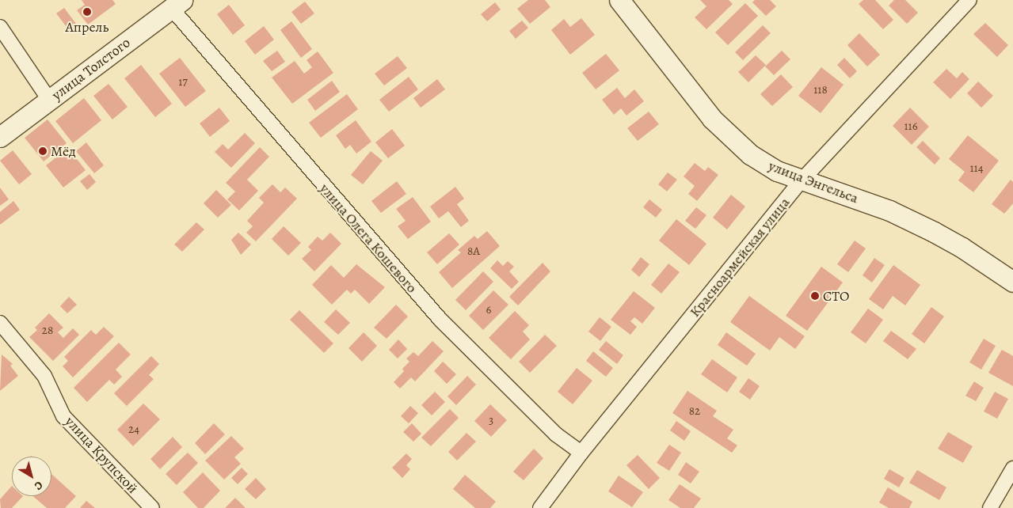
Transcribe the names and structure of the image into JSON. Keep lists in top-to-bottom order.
{
  "streets": {
    "street": [
      "улица Толстого",
      "улица Энгельса",
      "улица Олега Кошевого",
      "Красноармейская улица",
      "улица Крупской"
    ]
  },
  "crossings": [
    ["улица Толстого", "улица Олега Кошевого"],
    ["улица Энгельса", "Красноармейская улица"],
    ["улица Олега Кошевого", "Красноармейская улица"]
  ],
  "places": ["Апрель", "Мёд", "СТО"],
  "house_numbers": [
    "17",
    "118",
    "116",
    "114",
    "8А",
    "6",
    "28",
    "82",
    "3",
    "24"
  ],
  "north": "bottom right"
}
